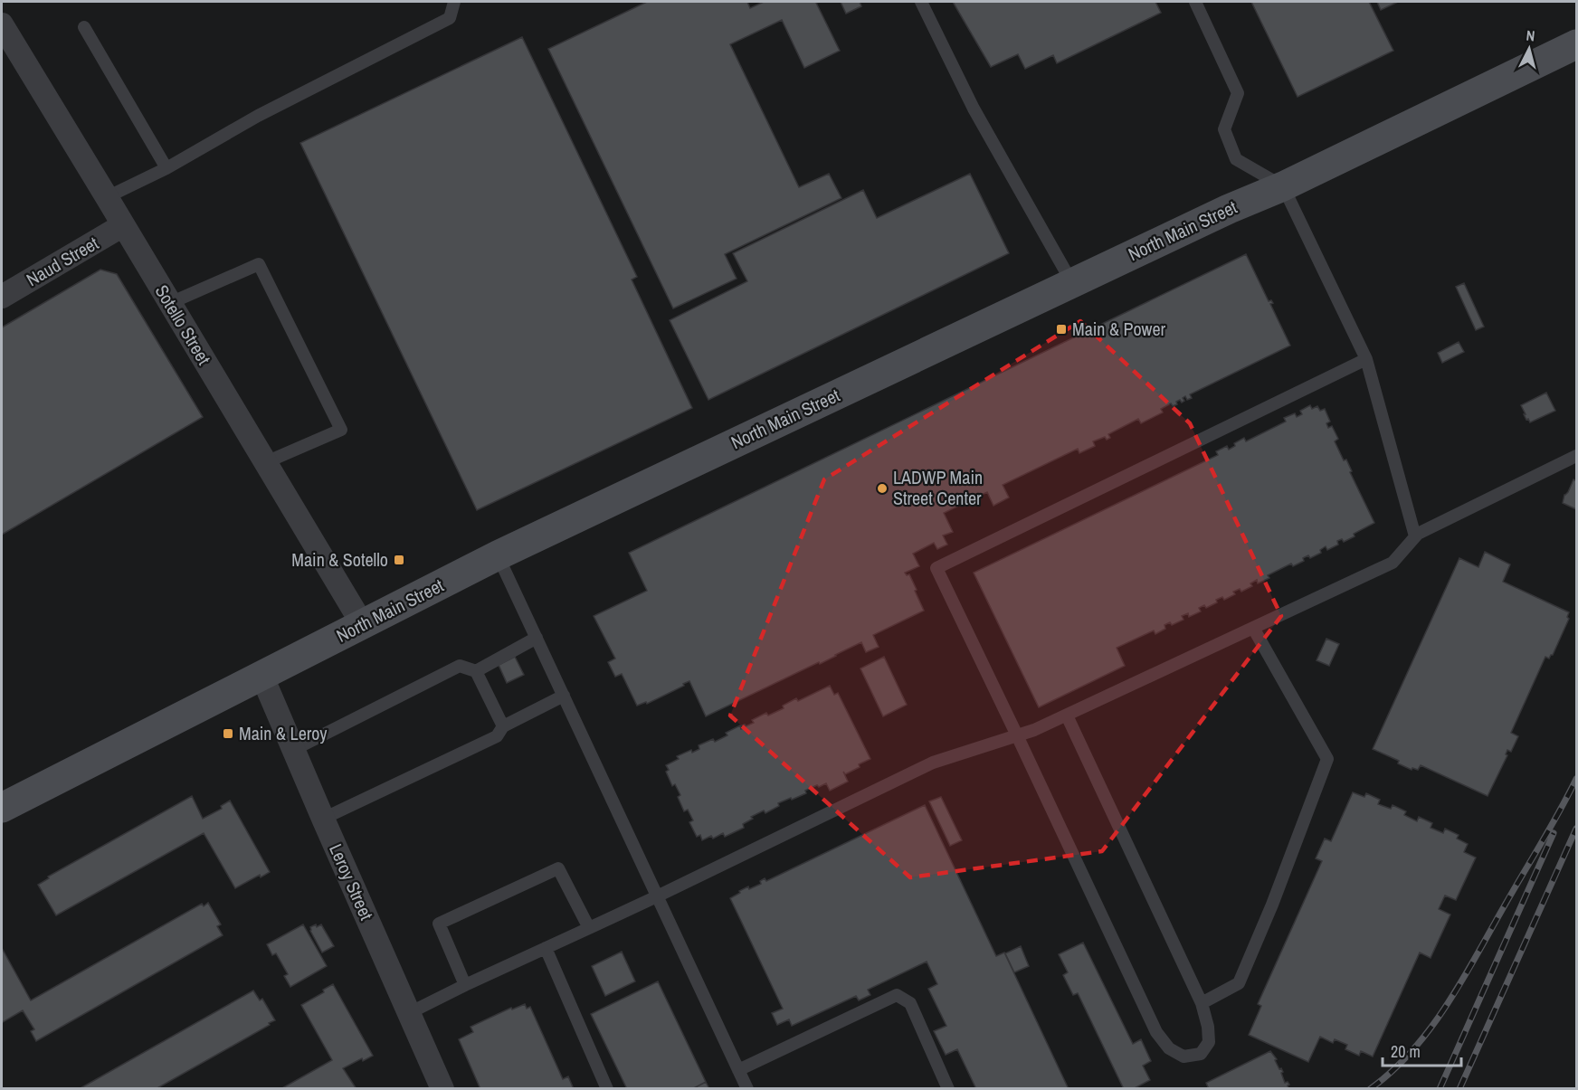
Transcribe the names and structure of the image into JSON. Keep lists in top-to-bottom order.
{
  "streets": {
    "main road": ["North Main Street"],
    "street": ["Naud Street", "Sotello Street", "Leroy Street"]
  },
  "crossings": [
    ["North Main Street", "Sotello Street"],
    ["North Main Street", "Leroy Street"],
    ["Naud Street", "Sotello Street"]
  ],
  "places": {
    "transit": ["Main & Power", "Main & Sotello", "Main & Leroy"],
    "other": ["LADWP Main Street Center"]
  },
  "scale_bar": "20 m",
  "north": "top"
}
